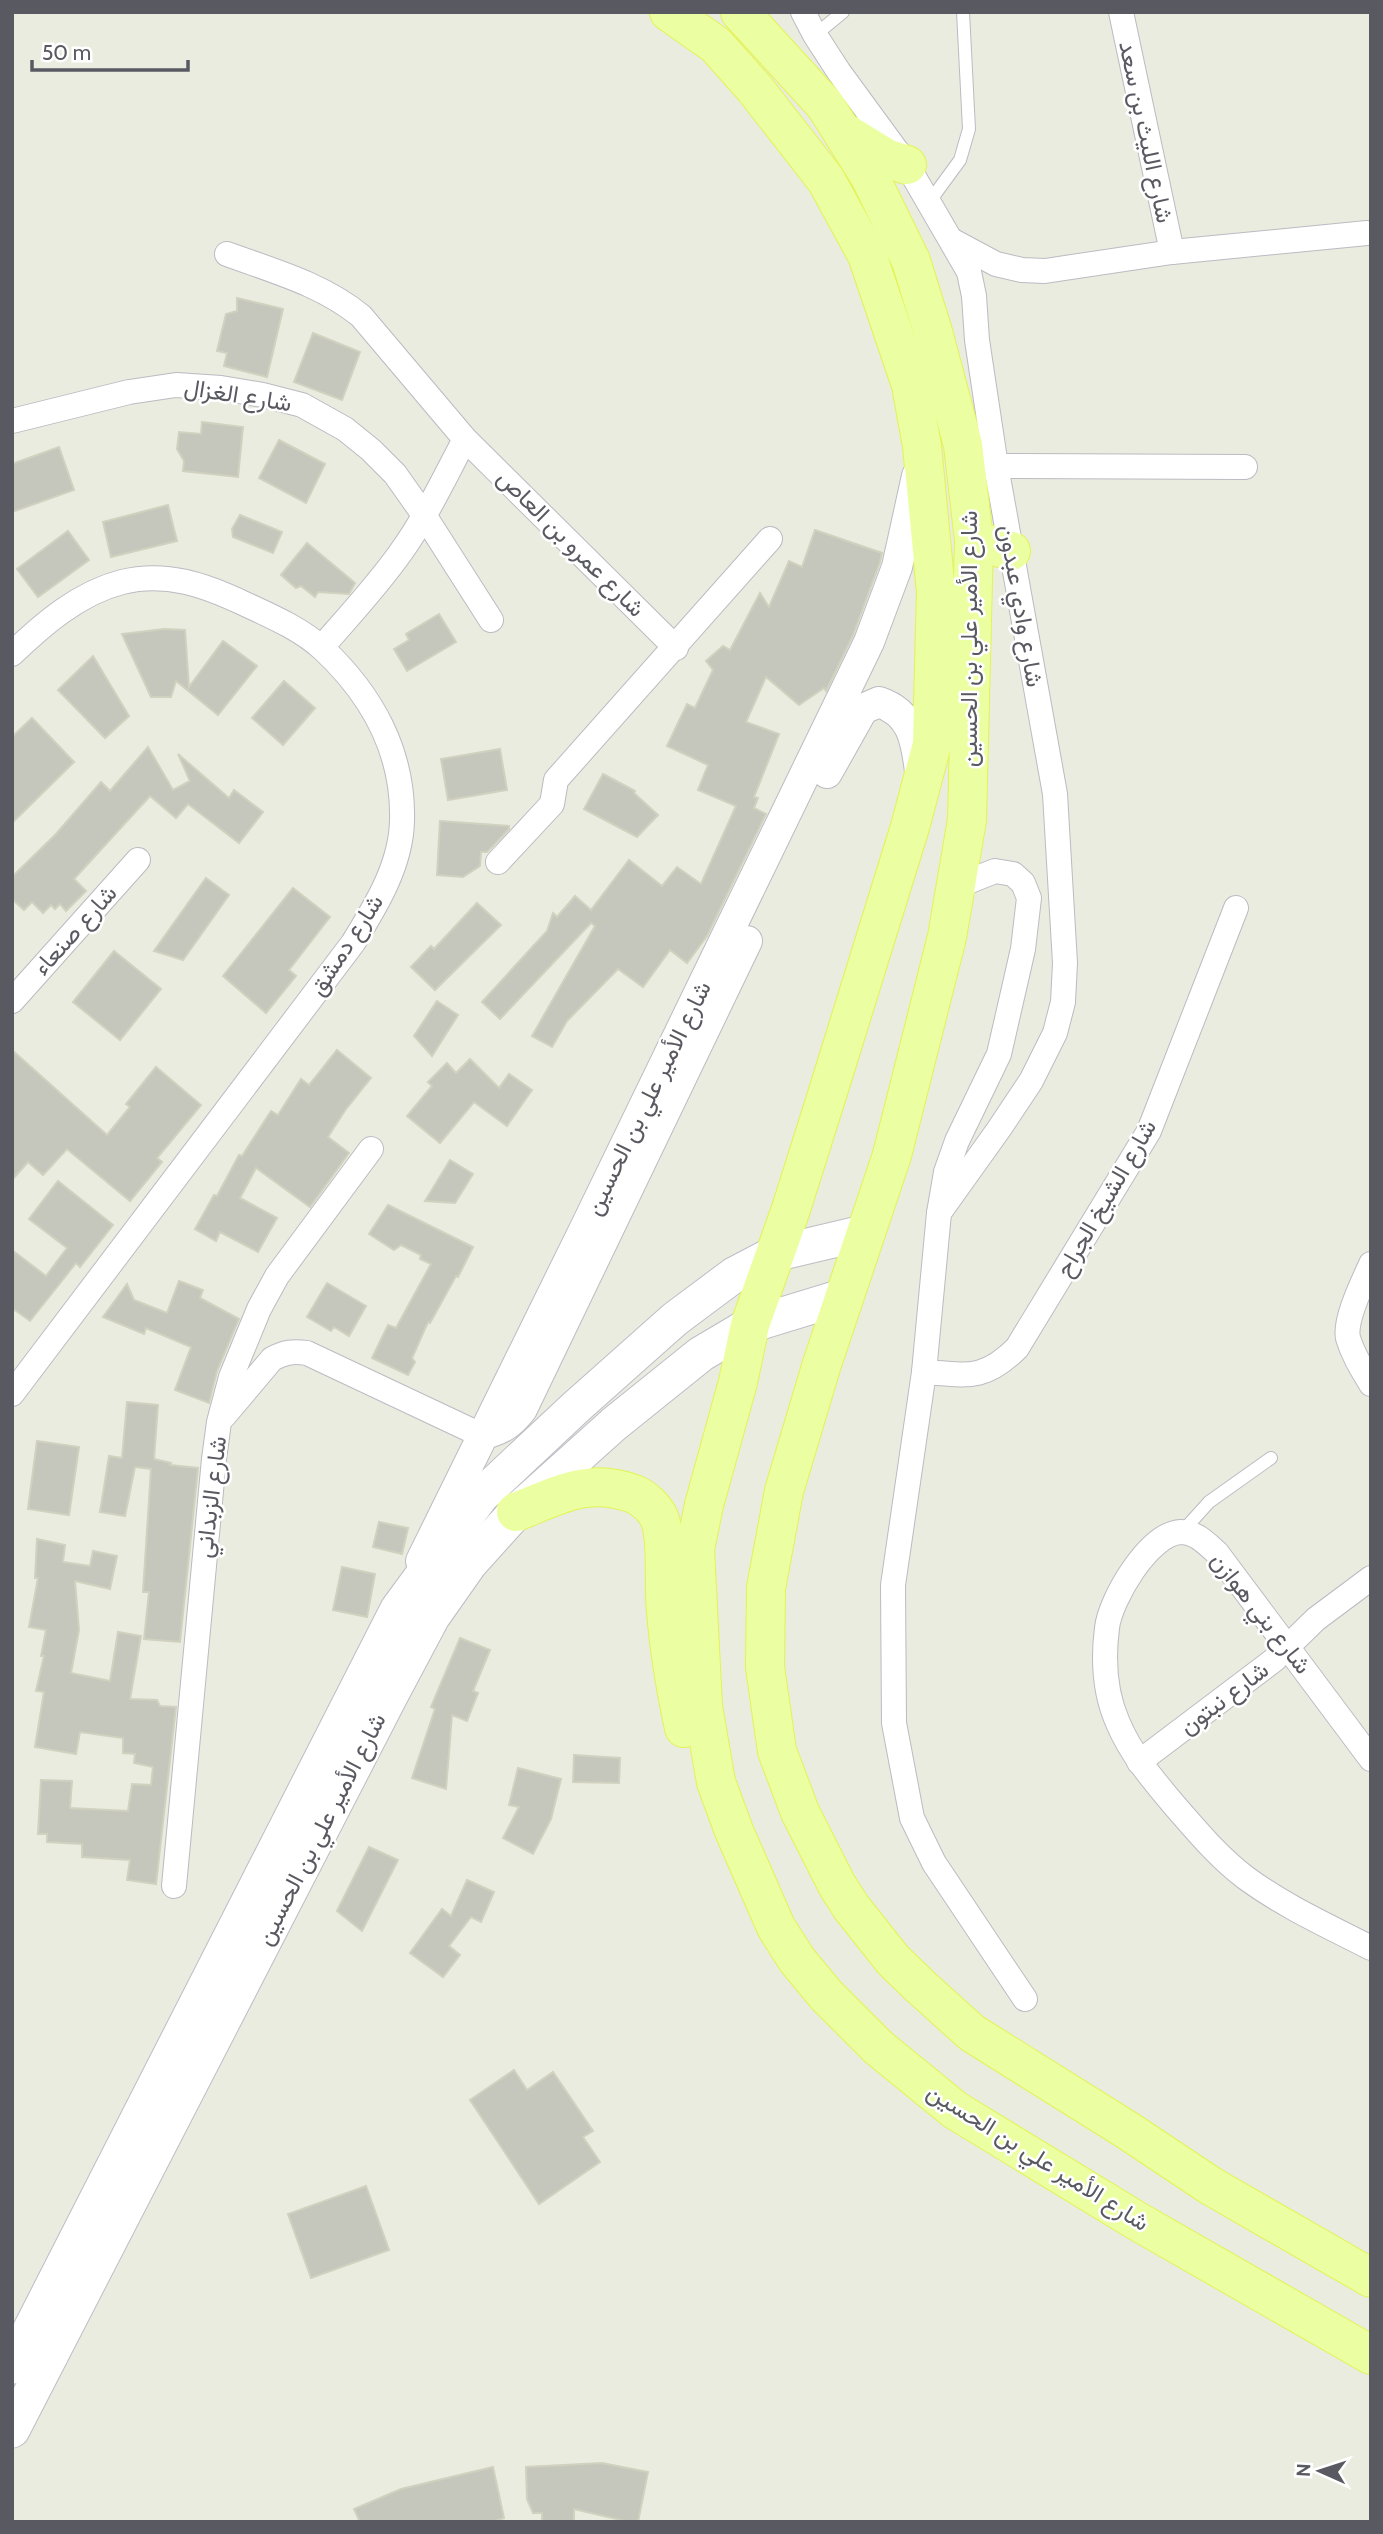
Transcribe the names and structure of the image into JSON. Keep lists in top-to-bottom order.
{
  "streets": {
    "main road": ["شارع الأمير علي بن الحسين"],
    "street": [
      "شارع الليث بن سعد",
      "شارع الغزال",
      "شارع عمرو بن العاص",
      "شارع وادي عبدون",
      "شارع صنعاء",
      "شارع دمشق",
      "شارع الشيخ الجراح",
      "شارع الزبداني",
      "شارع بني هوازن",
      "شارع نبتون"
    ]
  },
  "crossings": [
    ["شارع بني هوازن", "شارع نبتون"]
  ],
  "scale_bar": "50 m",
  "north": "left"
}
